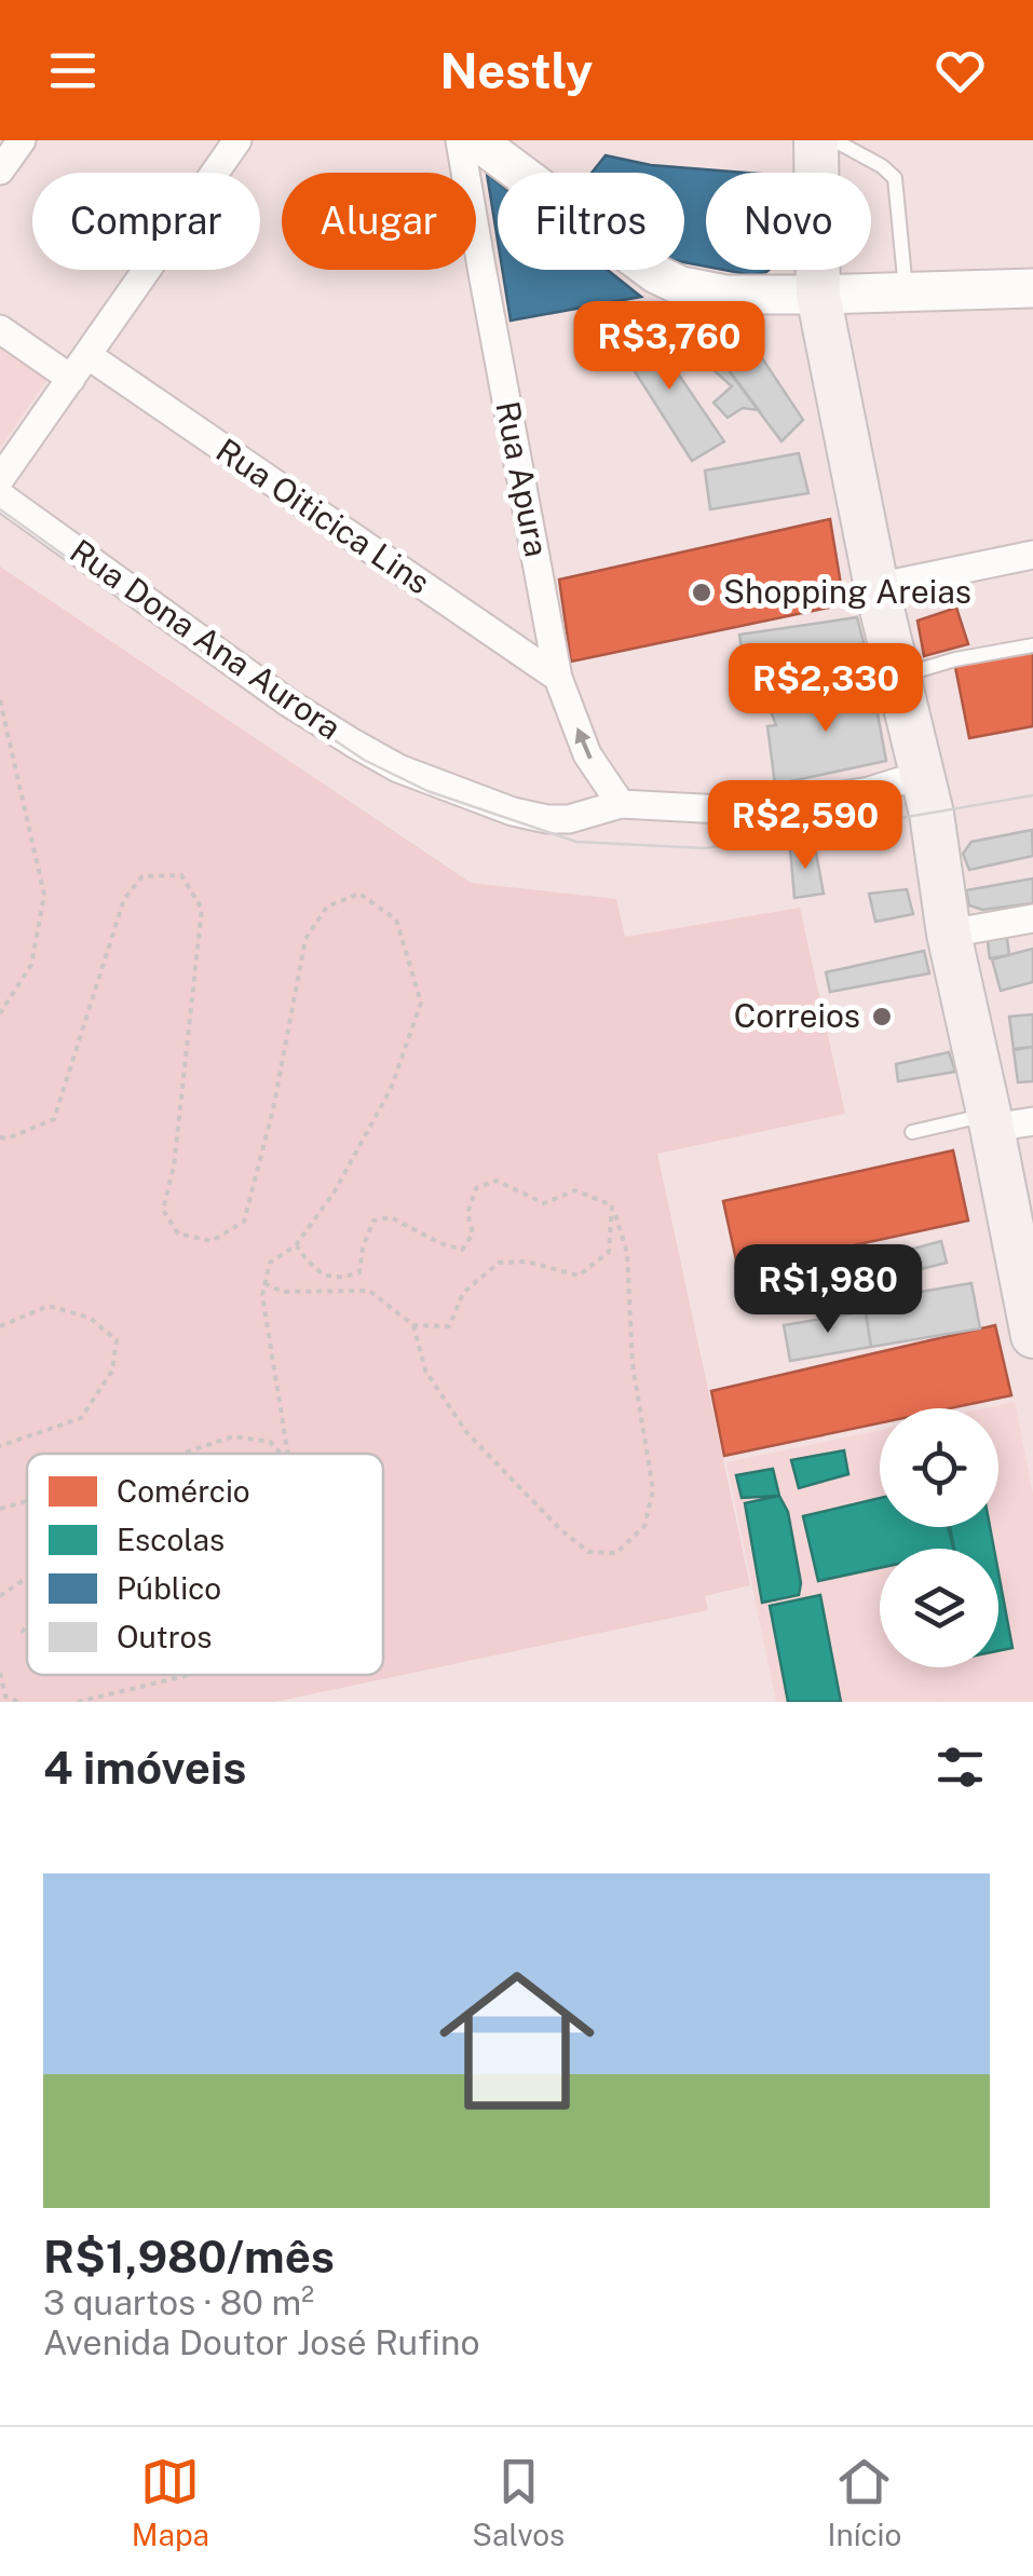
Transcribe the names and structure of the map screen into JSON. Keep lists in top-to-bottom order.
{
  "streets": {
    "street": ["Rua Apura", "Rua Oiticica Lins", "Rua Dona Ana Aurora"]
  },
  "crossings": [
    ["Rua Apura", "Rua Oiticica Lins"],
    ["Rua Apura", "Rua Dona Ana Aurora"]
  ],
  "places": ["Shopping Areias", "Correios"],
  "legend": [
    "Comércio",
    "Escolas",
    "Público",
    "Outros"
  ],
  "page": {
    "header": "Nestly",
    "chip": [
      "Comprar",
      "Alugar",
      "Filtros",
      "Novo"
    ],
    "price": [
      "R$3,760",
      "R$2,330",
      "R$2,590",
      "R$1,980"
    ],
    "heading": "4 imóveis",
    "list": [
      {
        "name": "R$1,980/mês",
        "note": "3 quartos · 80 m² · Avenida Doutor José Rufino"
      }
    ],
    "tabs": ["Mapa", "Salvos", "Início"]
  }
}
